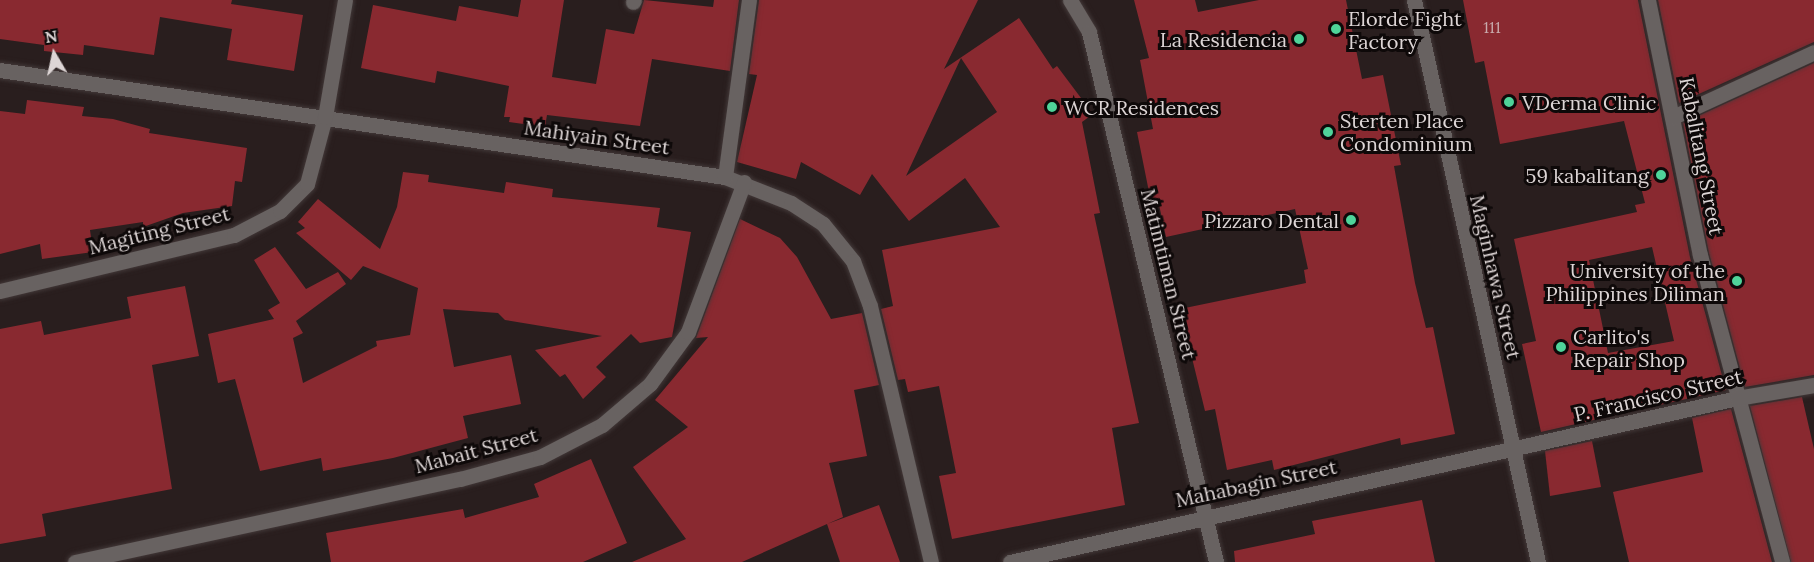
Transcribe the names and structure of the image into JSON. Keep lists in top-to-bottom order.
{
  "streets": {
    "street": [
      "Mahiyain Street",
      "Kabalitang Street",
      "Magiting Street",
      "Matimtiman Street",
      "Maginhawa Street",
      "P. Francisco Street",
      "Mabait Street",
      "Mahabagin Street"
    ]
  },
  "crossings": [
    ["Mahiyain Street", "Magiting Street"],
    ["Mahiyain Street", "Mabait Street"],
    ["Kabalitang Street", "P. Francisco Street"],
    ["Matimtiman Street", "Mahabagin Street"],
    ["Maginhawa Street", "P. Francisco Street"],
    ["Maginhawa Street", "Mahabagin Street"],
    ["P. Francisco Street", "Mahabagin Street"]
  ],
  "places": [
    "Elorde Fight Factory",
    "La Residencia",
    "VDerma Clinic",
    "WCR Residences",
    "Sterten Place Condominium",
    "59 kabalitang",
    "Pizzaro Dental",
    "University of the Philippines Diliman",
    "Carlito's Repair Shop"
  ],
  "house_numbers": ["111"],
  "north": "top"
}
